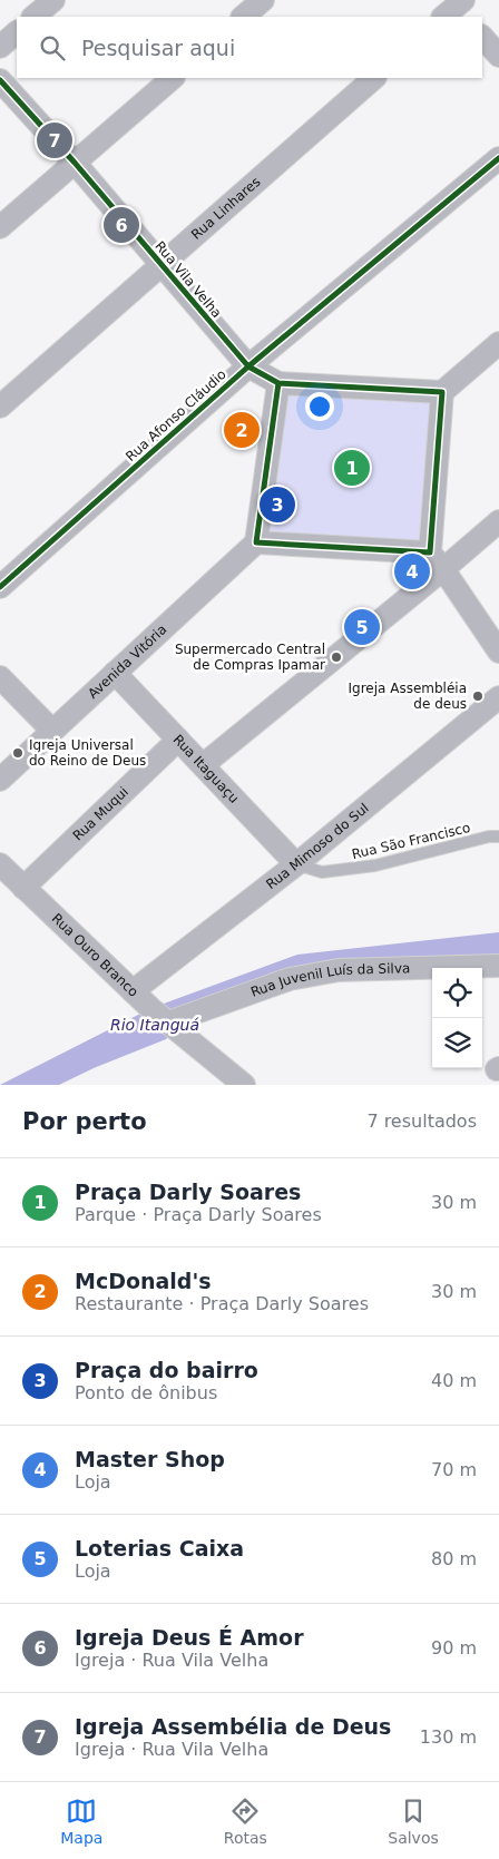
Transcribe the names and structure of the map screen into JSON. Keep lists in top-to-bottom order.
{
  "streets": {
    "street": [
      "Rua Linhares",
      "Rua Vila Velha",
      "Rua Afonso Cláudio",
      "Avenida Vitória",
      "Rua Itaguaçu",
      "Rua Muqui",
      "Rua Mimoso do Sul",
      "Rua Ouro Branco",
      "Rua Juvenil Luís da Silva"
    ],
    "lane": ["Rua São Francisco"]
  },
  "crossings": [
    ["Rua Linhares", "Rua Vila Velha"],
    ["Rua Vila Velha", "Rua Afonso Cláudio"],
    ["Avenida Vitória", "Rua Itaguaçu"],
    ["Rua Itaguaçu", "Rua Muqui"],
    ["Rua Itaguaçu", "Rua São Francisco"],
    ["Rua Itaguaçu", "Rua Mimoso do Sul"],
    ["Rua Muqui", "Rua Ouro Branco"],
    ["Rua São Francisco", "Rua Mimoso do Sul"],
    ["Rua Mimoso do Sul", "Rua Ouro Branco"],
    ["Rua Ouro Branco", "Rua Juvenil Luís da Silva"]
  ],
  "water": ["Rio Itanguá"],
  "places": ["Supermercado Central de Compras Ipamar", "Igreja Assembléia de deus", "Igreja Universal do Reino de Deus"],
  "page": {
    "search": "Pesquisar aqui",
    "pins": [
      "7",
      "6",
      "2",
      "1",
      "3",
      "4",
      "5"
    ],
    "heading": ["Por perto", "7 resultados"],
    "list": [
      {
        "mark": "1",
        "name": "Praça Darly Soares",
        "note": "Parque · Praça Darly Soares",
        "value": "30 m"
      },
      {
        "mark": "2",
        "name": "McDonald's",
        "note": "Restaurante · Praça Darly Soares",
        "value": "30 m"
      },
      {
        "mark": "3",
        "name": "Praça do bairro",
        "note": "Ponto de ônibus",
        "value": "40 m"
      },
      {
        "mark": "4",
        "name": "Master Shop",
        "note": "Loja",
        "value": "70 m"
      },
      {
        "mark": "5",
        "name": "Loterias Caixa",
        "note": "Loja",
        "value": "80 m"
      },
      {
        "mark": "6",
        "name": "Igreja Deus É Amor",
        "note": "Igreja · Rua Vila Velha",
        "value": "90 m"
      },
      {
        "mark": "7",
        "name": "Igreja Assembélia de Deus",
        "note": "Igreja · Rua Vila Velha",
        "value": "130 m"
      }
    ],
    "nav": ["Mapa", "Rotas", "Salvos"]
  }
}
